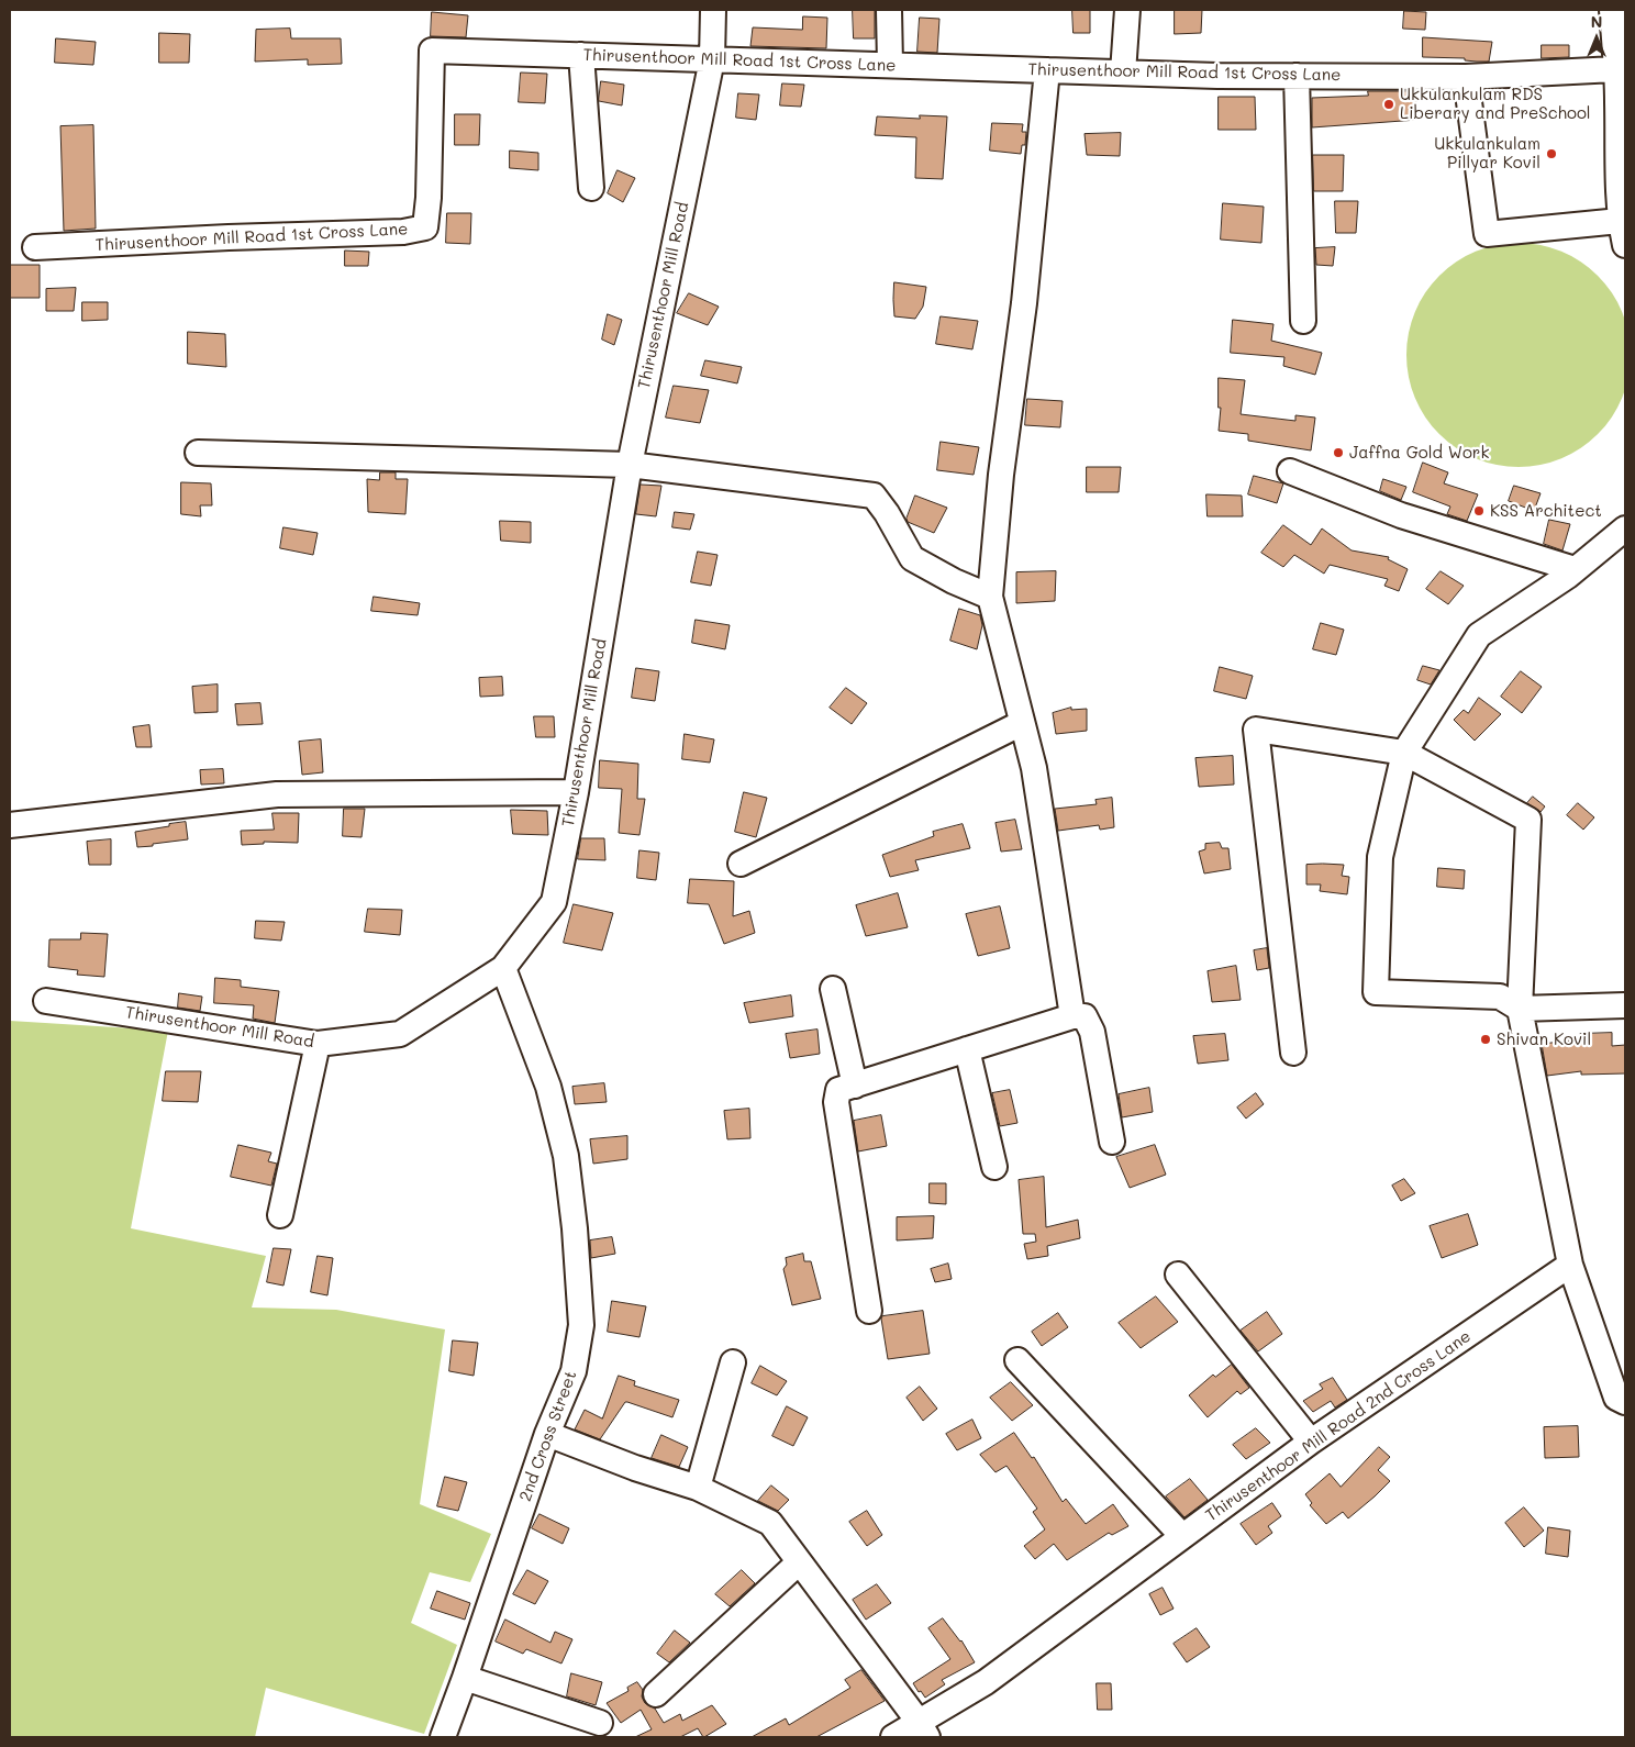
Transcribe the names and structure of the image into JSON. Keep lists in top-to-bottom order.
{
  "streets": {
    "street": [
      "Thirusenthoor Mill Road 1st Cross Lane",
      "Thirusenthoor Mill Road",
      "Thirusenthoor Mill Road 2nd Cross Lane",
      "2nd Cross Street"
    ]
  },
  "crossings": [
    ["Thirusenthoor Mill Road 1st Cross Lane", "Thirusenthoor Mill Road"],
    ["Thirusenthoor Mill Road", "2nd Cross Street"]
  ],
  "places": [
    "Ukkulankulam RDS Liberary and PreSchool",
    "Ukkulankulam Pillyar Kovil",
    "Jaffna Gold Work",
    "KSS Architect",
    "Shivan Kovil"
  ],
  "north": "top"
}
